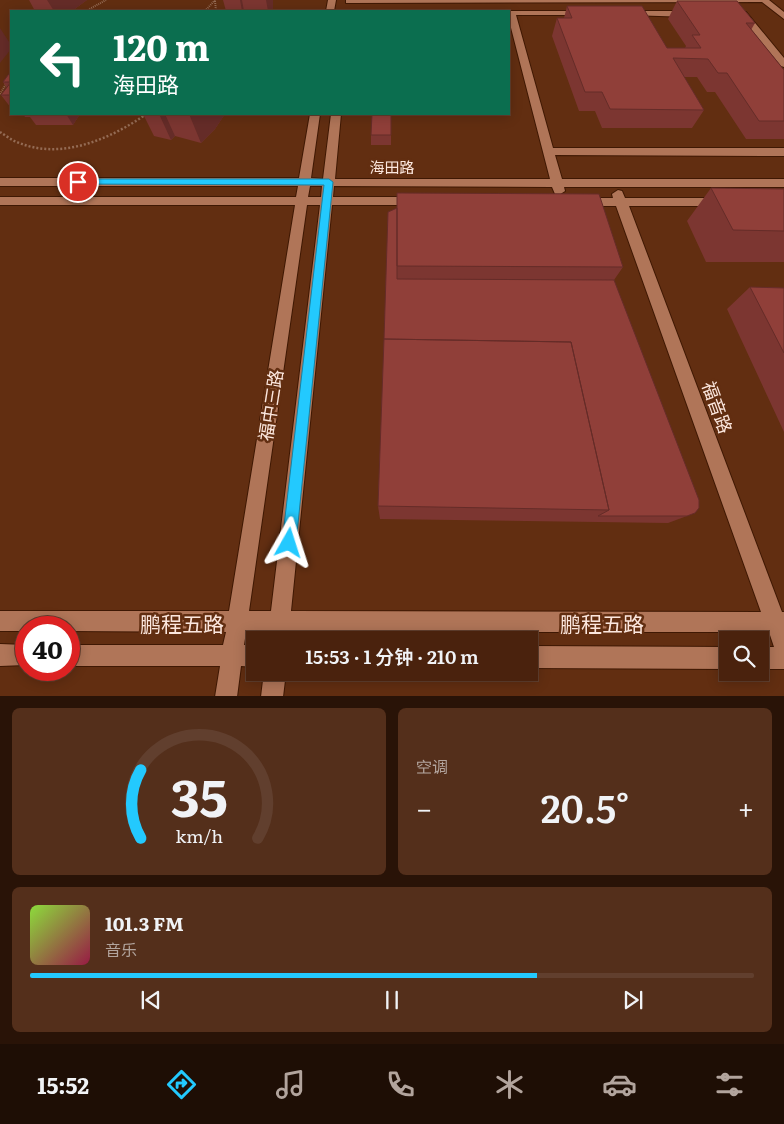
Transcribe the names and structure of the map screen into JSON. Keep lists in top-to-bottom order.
{
  "streets": {
    "street": [
      "海田路",
      "福中三路",
      "福音路",
      "鹏程五路"
    ]
  },
  "crossings": [
    ["海田路", "福中三路"],
    ["海田路", "福音路"],
    ["福中三路", "鹏程五路"],
    ["福音路", "鹏程五路"]
  ],
  "page": {
    "turn": ["120 m", "海田路"],
    "limit": "40",
    "trip": "15:53 · 1 分钟 · 210 m",
    "tile": "空调",
    "heat": ["−", "20.5°", "+"],
    "song": ["101.3 FM", "音乐"],
    "tabs": "15:52",
    "gauge": ["35", "km/h"]
  }
}
